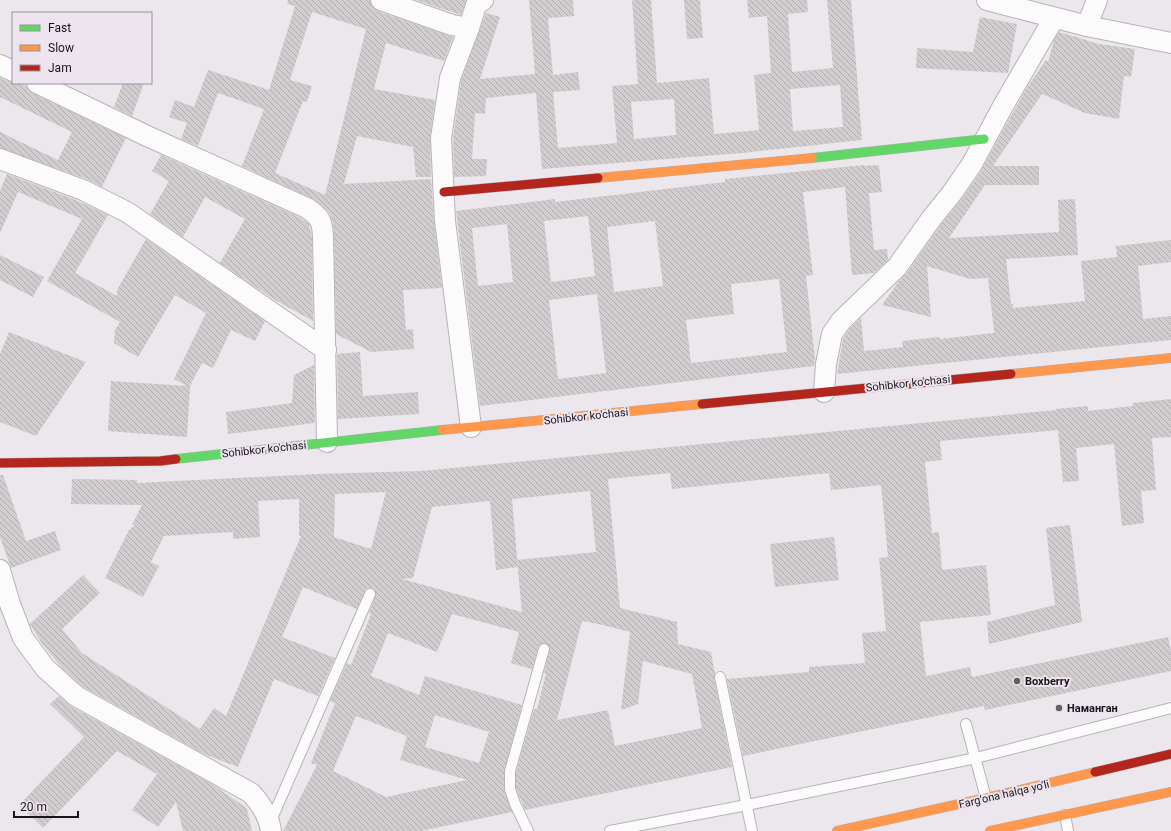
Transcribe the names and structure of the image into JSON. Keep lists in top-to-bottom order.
{
  "streets": {
    "main road": ["Sohibkor ko'chasi", "Farg‘ona halqa yo‘li"]
  },
  "places": ["Boxberry", "Наманган"],
  "legend": ["Fast", "Slow", "Jam"],
  "scale_bar": "20 m"
}
